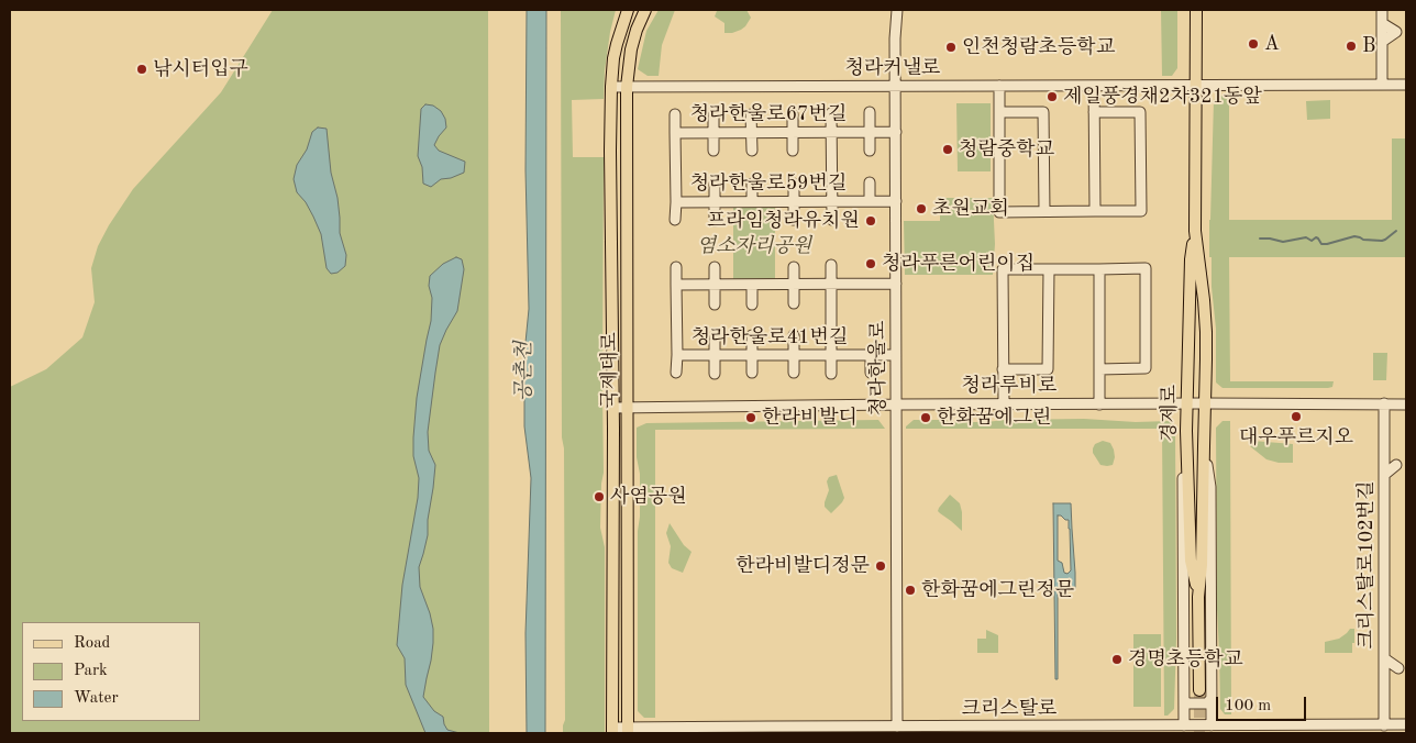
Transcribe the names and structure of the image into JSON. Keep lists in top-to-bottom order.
{
  "streets": {
    "main road": ["국제대로", "경제로"],
    "street": [
      "청라커낼로",
      "청라한울로67번길",
      "청라한울로59번길",
      "청라한울로41번길",
      "청라한울로",
      "청라루비로",
      "크리스탈로102번길",
      "크리스탈로"
    ]
  },
  "crossings": [
    ["청라커낼로", "청라한울로"],
    ["청라커낼로", "국제대로"],
    ["청라커낼로", "경제로"],
    ["청라한울로67번길", "청라한울로59번길"],
    ["청라한울로67번길", "청라한울로"],
    ["청라한울로59번길", "청라한울로"],
    ["청라한울로41번길", "청라한울로"],
    ["청라한울로", "청라루비로"],
    ["청라한울로", "크리스탈로"],
    ["국제대로", "청라루비로"],
    ["국제대로", "크리스탈로"],
    ["청라루비로", "경제로"],
    ["청라루비로", "크리스탈로102번길"],
    ["크리스탈로102번길", "크리스탈로"]
  ],
  "water": ["공촌천"],
  "parks": ["염소자리공원"],
  "places": [
    "A",
    "B",
    "인천청람초등학교",
    "낚시터입구",
    "제일풍경채2차321동앞",
    "청람중학교",
    "초원교회",
    "프라임청라유치원",
    "청라푸른어린이집",
    "대우푸르지오",
    "한라비발디",
    "한화꿈에그린",
    "사염공원",
    "한라비발디정문",
    "한화꿈에그린정문",
    "경명초등학교"
  ],
  "legend": ["Road", "Park", "Water"],
  "scale_bar": "100 m"
}
